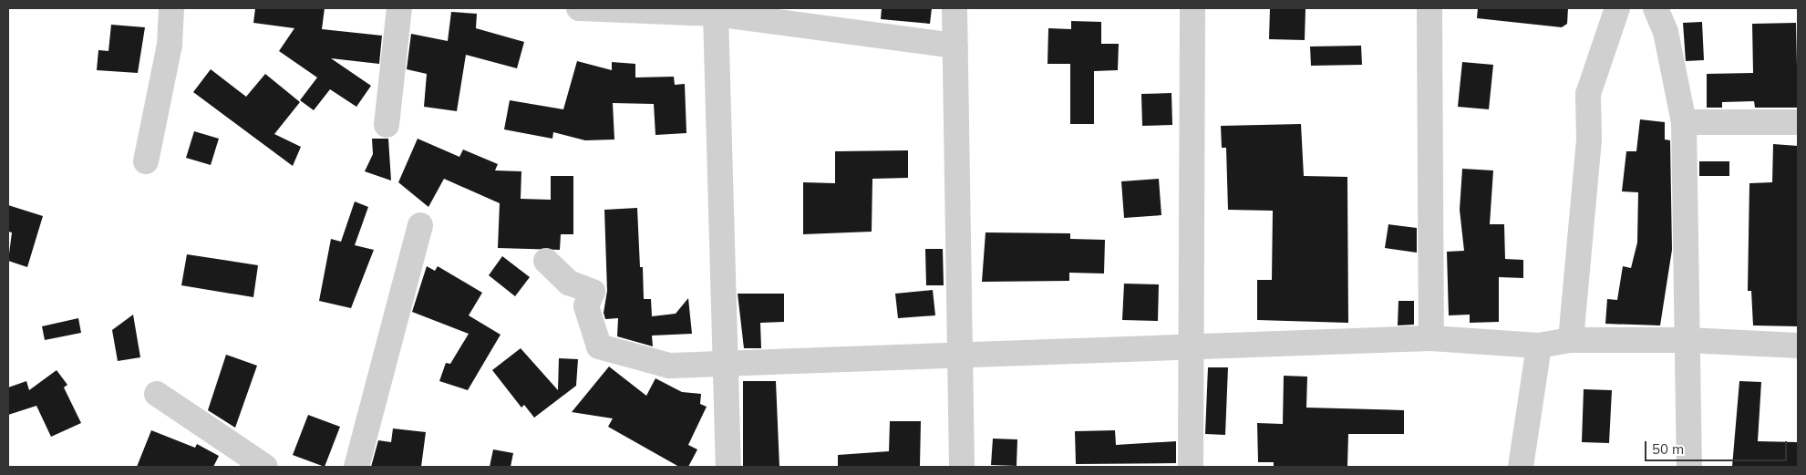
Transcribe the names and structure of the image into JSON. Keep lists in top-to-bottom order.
{
  "scale_bar": "50 m"
}
